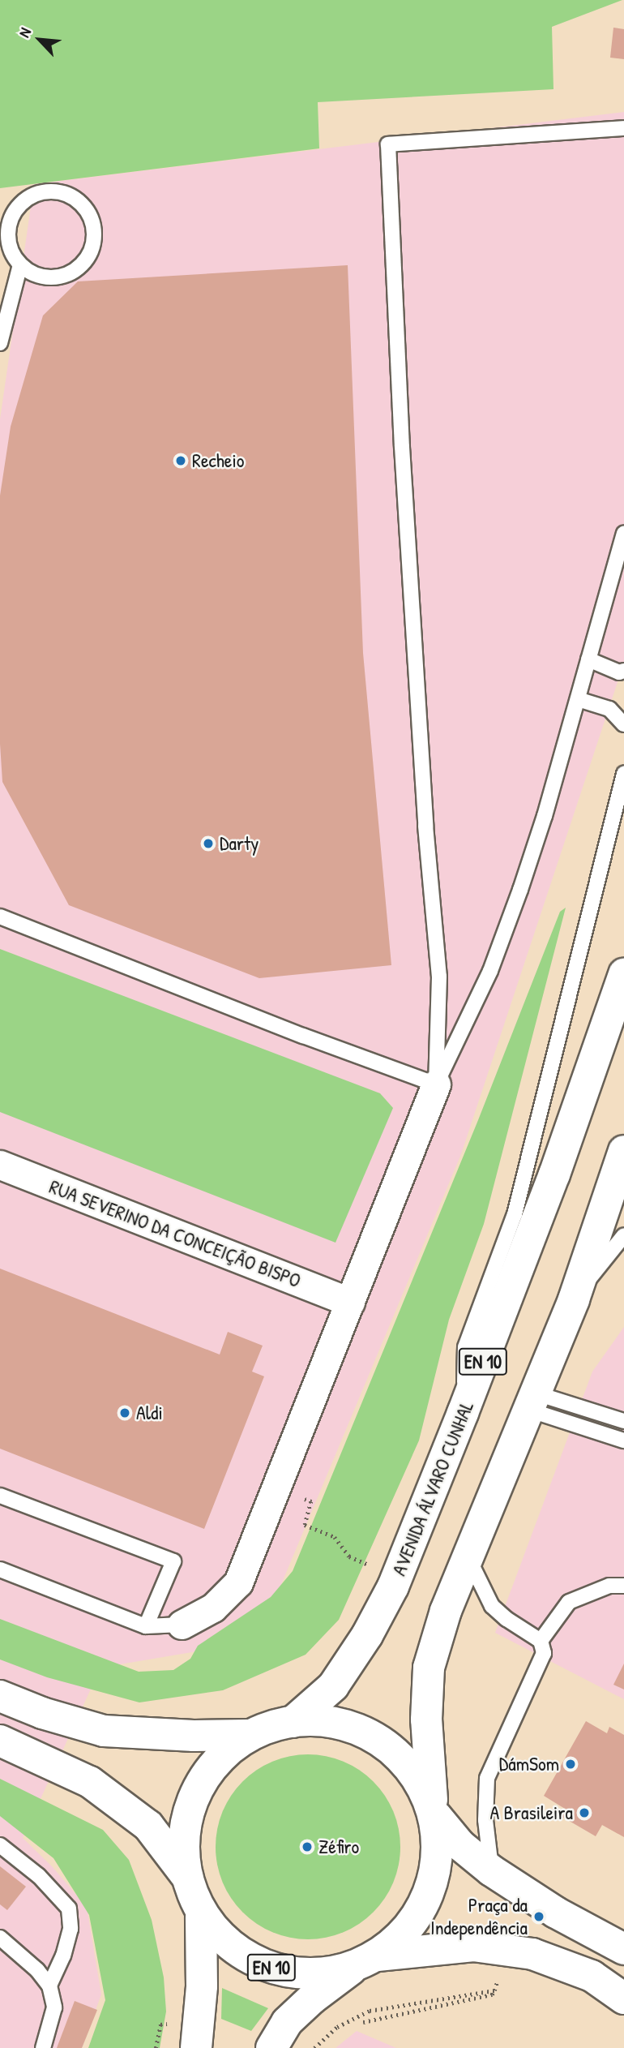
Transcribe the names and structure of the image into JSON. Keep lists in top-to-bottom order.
{
  "streets": {
    "main road": ["EN 10", "AVENIDA ÁLVARO CUNHAL"],
    "street": ["RUA SEVERINO DA CONCEIÇÃO BISPO"]
  },
  "crossings": [
    ["EN 10", "AVENIDA ÁLVARO CUNHAL"]
  ],
  "places": [
    "Recheio",
    "Darty",
    "Aldi",
    "DámSom",
    "A Brasileira",
    "Zéfiro",
    "Praça da Independência"
  ],
  "north": "top left"
}
